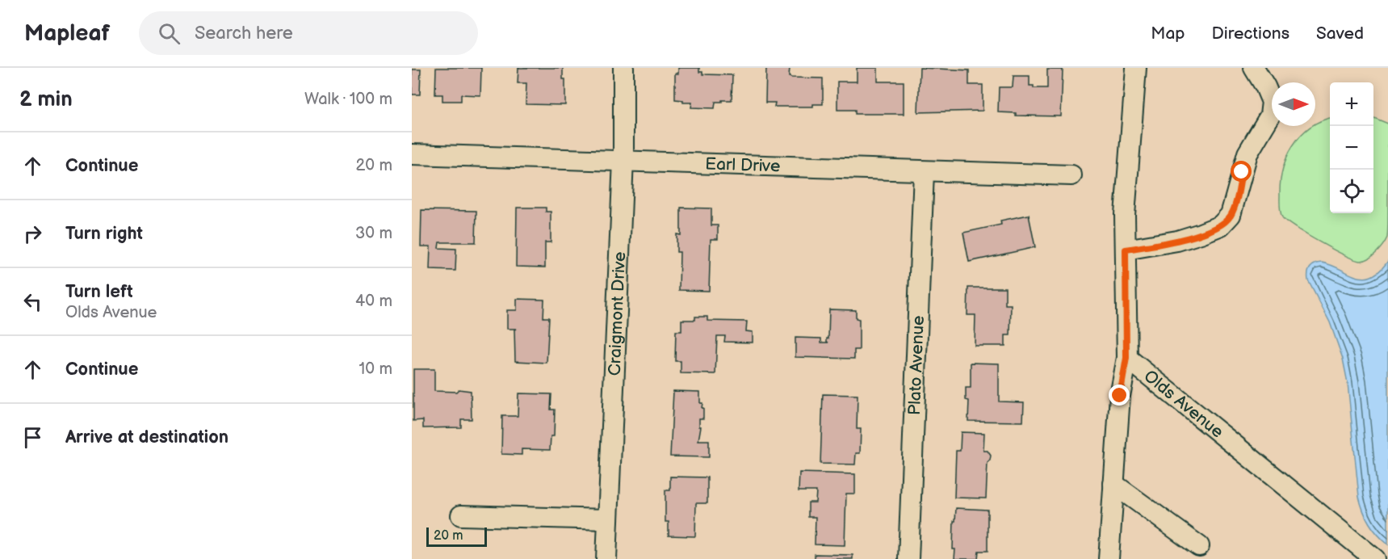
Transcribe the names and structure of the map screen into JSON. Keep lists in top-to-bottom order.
{
  "streets": {
    "street": [
      "Earl Drive",
      "Craigmont Drive",
      "Plato Avenue",
      "Olds Avenue"
    ]
  },
  "crossings": [
    ["Earl Drive", "Craigmont Drive"],
    ["Earl Drive", "Plato Avenue"]
  ],
  "scale_bar": "20 m",
  "north": "right",
  "page": {
    "header": "Mapleaf",
    "search": "Search here",
    "nav": ["Map", "Directions", "Saved"],
    "heading": ["2 min", "Walk · 100 m"],
    "map_buttons": ["+", "−"],
    "list": [
      ["Continue", "20 m"],
      ["Turn right", "30 m"],
      ["Turn left", "Olds Avenue", "40 m"],
      ["Continue", "10 m"],
      "Arrive at destination"
    ],
    "scale": "20 m"
  }
}
